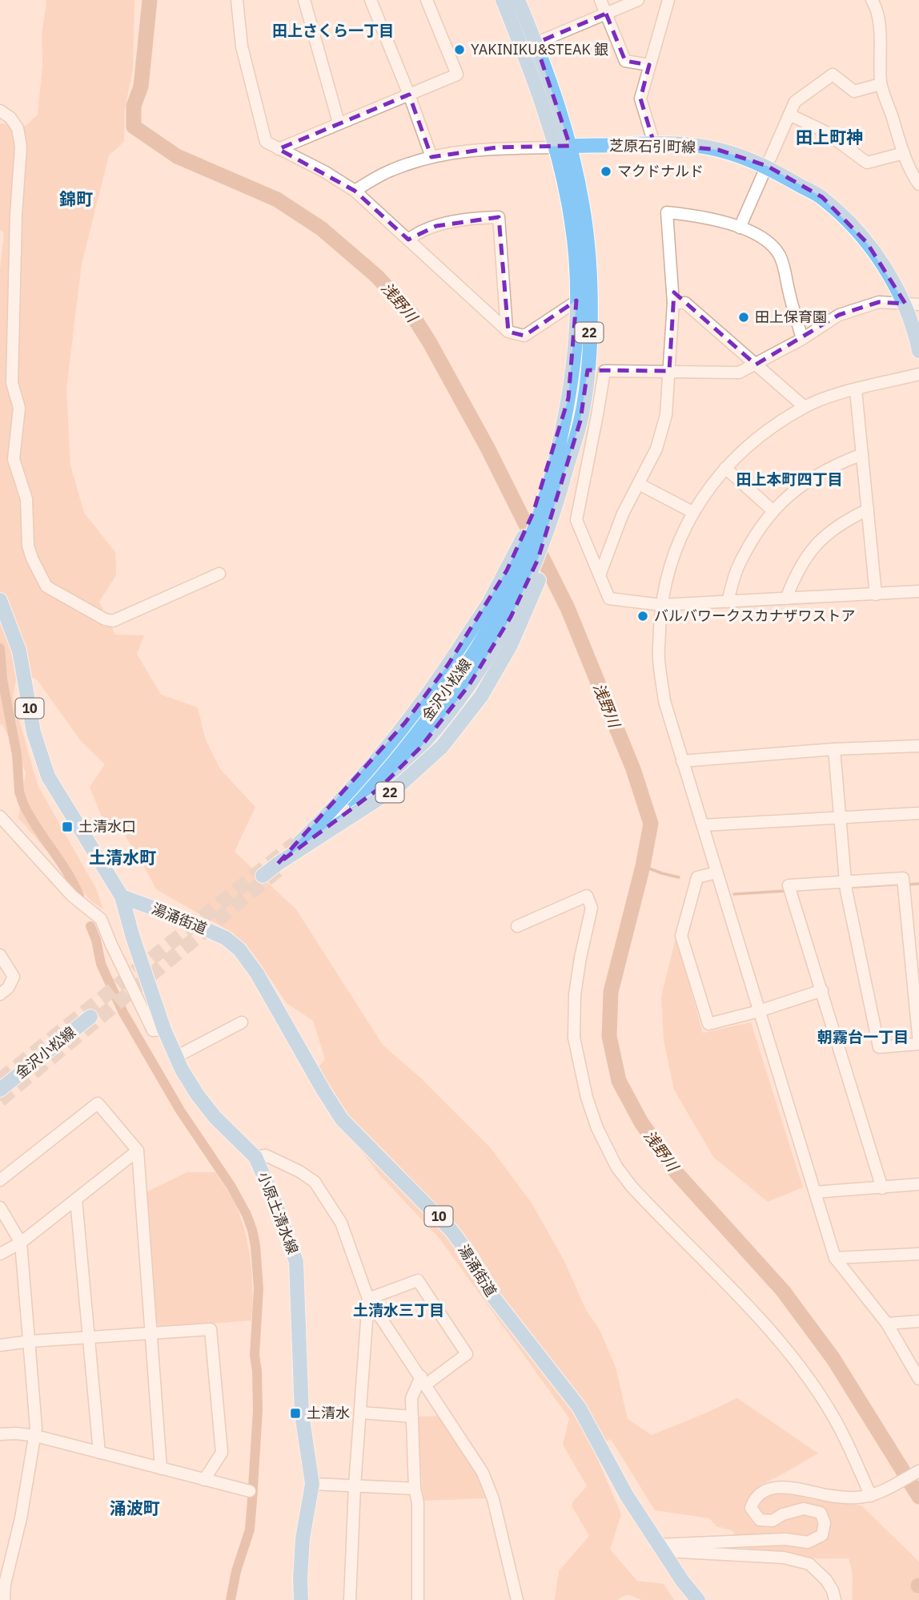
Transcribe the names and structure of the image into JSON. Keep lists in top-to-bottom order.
{
  "streets": {
    "main road": [
      "芝原石引町線",
      "22",
      "金沢小松線",
      "10",
      "湯涌街道",
      "小原土清水線"
    ]
  },
  "crossings": [
    ["芝原石引町線", "22"],
    ["22", "金沢小松線"],
    ["10", "湯涌街道"],
    ["10", "小原土清水線"],
    ["湯涌街道", "小原土清水線"]
  ],
  "districts": [
    "田上さくら一丁目",
    "田上町神",
    "錦町",
    "田上本町四丁目",
    "土清水町",
    "朝霧台一丁目",
    "土清水三丁目",
    "涌波町"
  ],
  "water": ["浅野川"],
  "places": {
    "other": [
      "YAKINIKU&STEAK 銀",
      "マクドナルド",
      "田上保育園",
      "バルバワークスカナザワストア"
    ],
    "transit": ["土清水口", "土清水"]
  }
}
